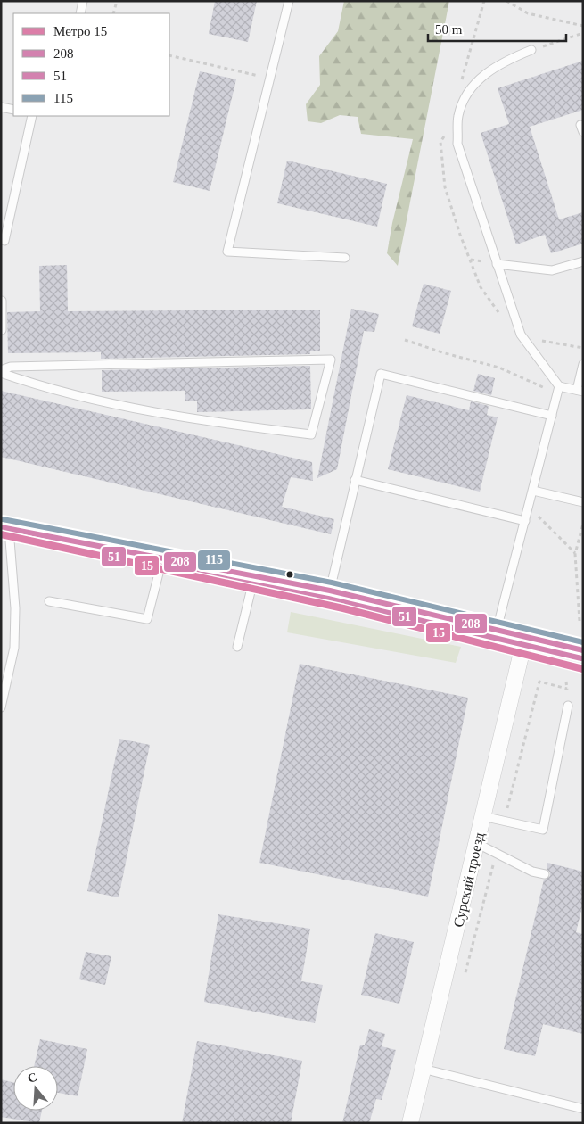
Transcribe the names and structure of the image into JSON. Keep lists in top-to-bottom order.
{
  "streets": {
    "street": ["Сурский проезд"]
  },
  "lines": [
    "transit line 115",
    "transit line 208",
    "metro line 15",
    "transit line 51"
  ],
  "legend": [
    "Метро 15",
    "208",
    "51",
    "115"
  ],
  "scale_bar": "50 m",
  "north": "top"
}
